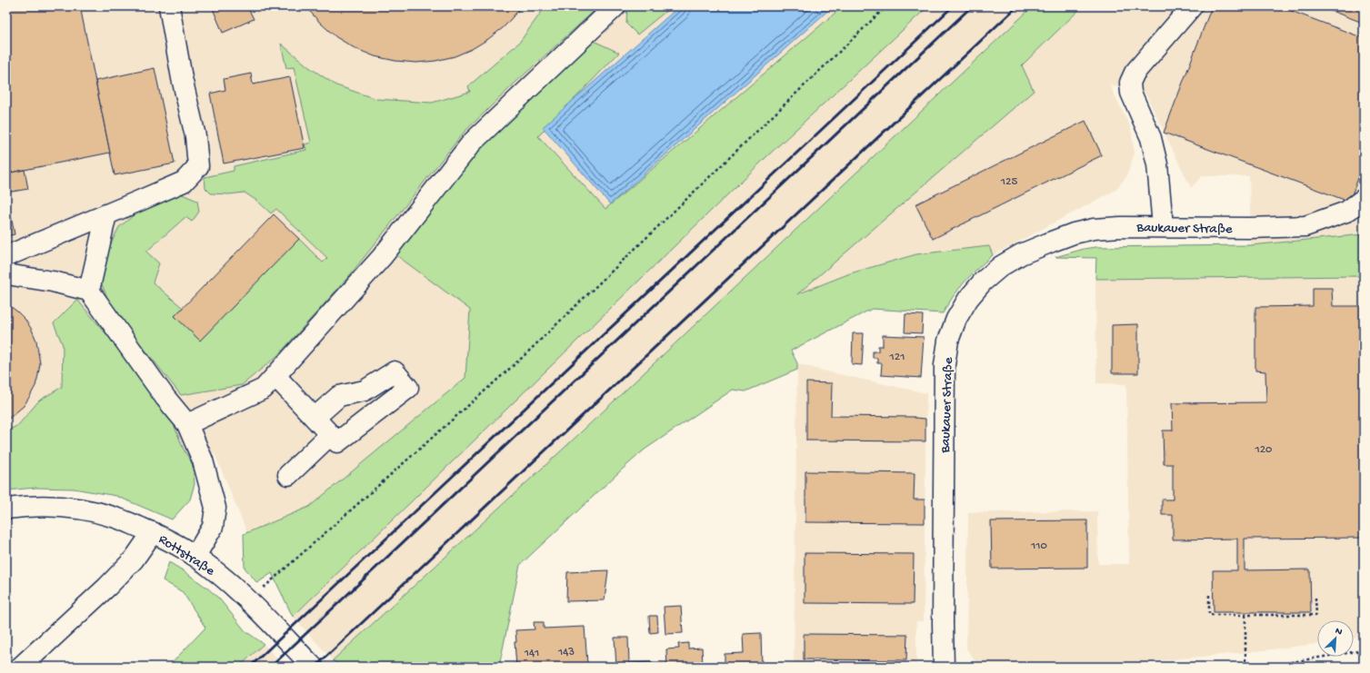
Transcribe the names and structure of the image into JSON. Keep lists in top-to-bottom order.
{
  "streets": {
    "street": ["Baukauer Straße", "Rottstraße"]
  },
  "house_numbers": [
    "125",
    "121",
    "120",
    "110",
    "143",
    "141"
  ],
  "north": "top right"
}
